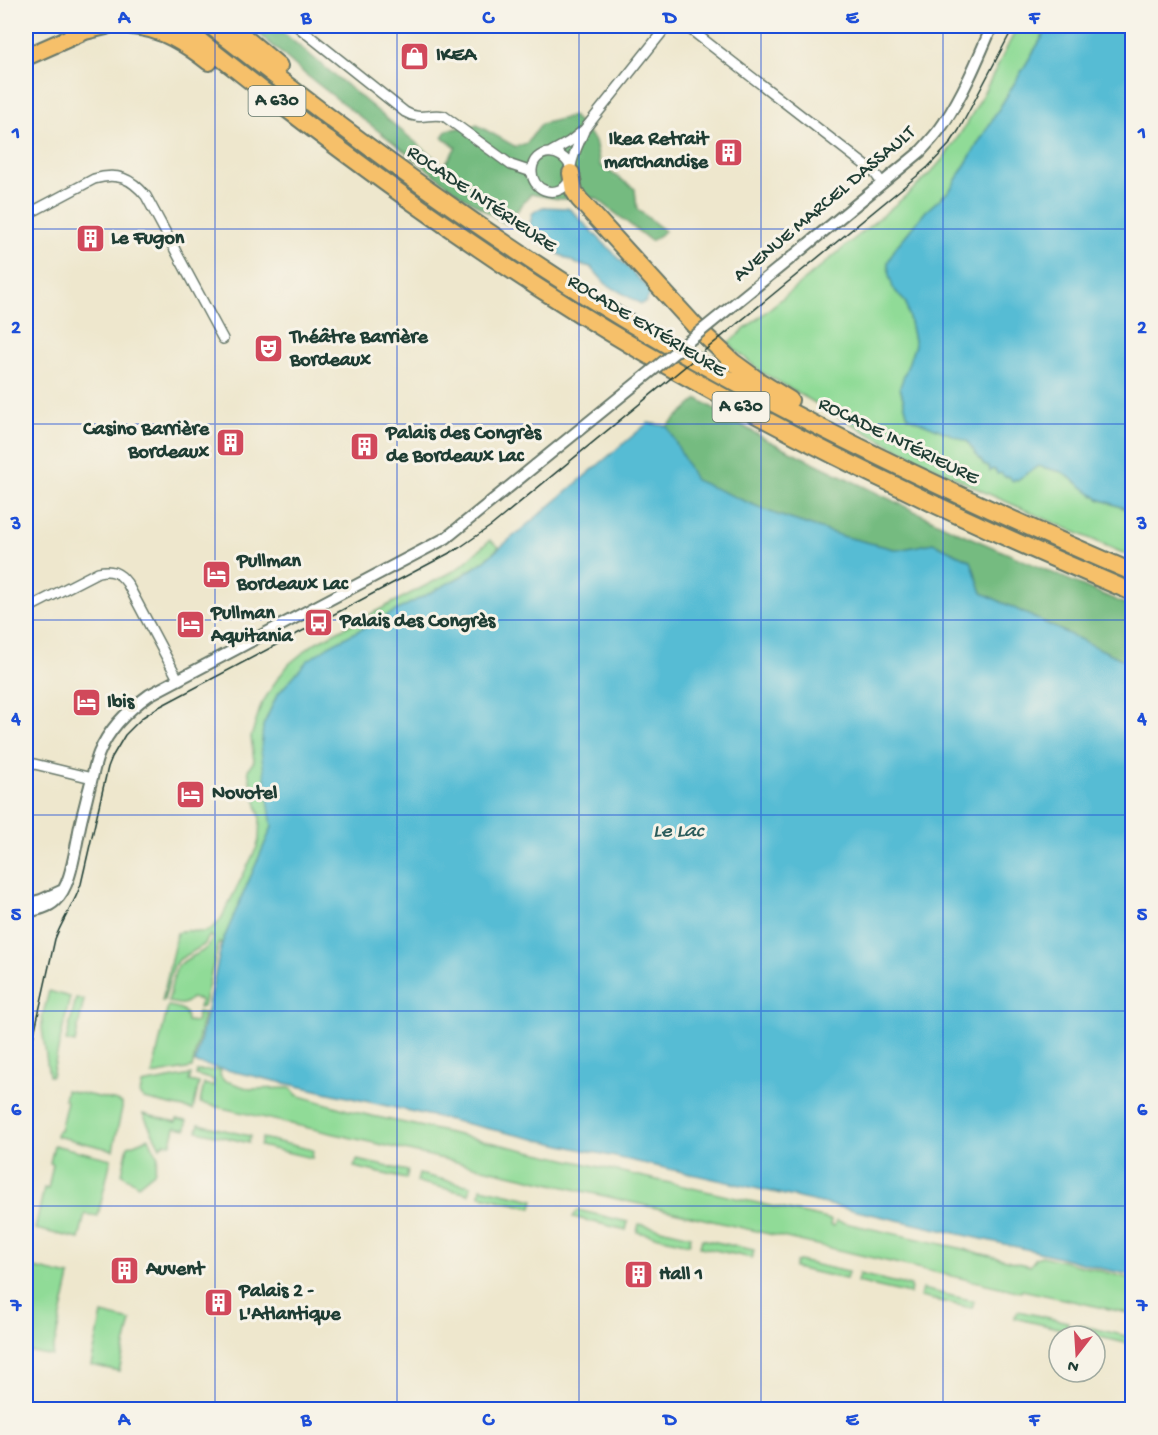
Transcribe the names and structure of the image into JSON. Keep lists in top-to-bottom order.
{
  "streets": {
    "highway": ["A 630", "ROCADE INTÉRIEURE", "ROCADE EXTÉRIEURE"],
    "street": ["AVENUE MARCEL DASSAULT"]
  },
  "water": ["Le Lac"],
  "places": {
    "shop": ["IKEA"],
    "building": [
      "Ikea Retrait marchandise",
      "Le Fugon",
      "Casino Barrière Bordeaux",
      "Palais des Congrès de Bordeaux Lac",
      "Auvent",
      "Hall 1",
      "Palais 2 - L'Atlantique"
    ],
    "theatre": ["Théâtre Barrière Bordeaux"],
    "hotel": [
      "Pullman Bordeaux Lac",
      "Pullman Aquitania",
      "Ibis",
      "Novotel"
    ],
    "bus stop": ["Palais des Congrès"]
  },
  "north": "bottom",
  "grid": {
    "columns": [
      "A",
      "B",
      "C",
      "D",
      "E",
      "F"
    ],
    "rows": [
      "1",
      "2",
      "3",
      "4",
      "5",
      "6",
      "7"
    ]
  }
}
